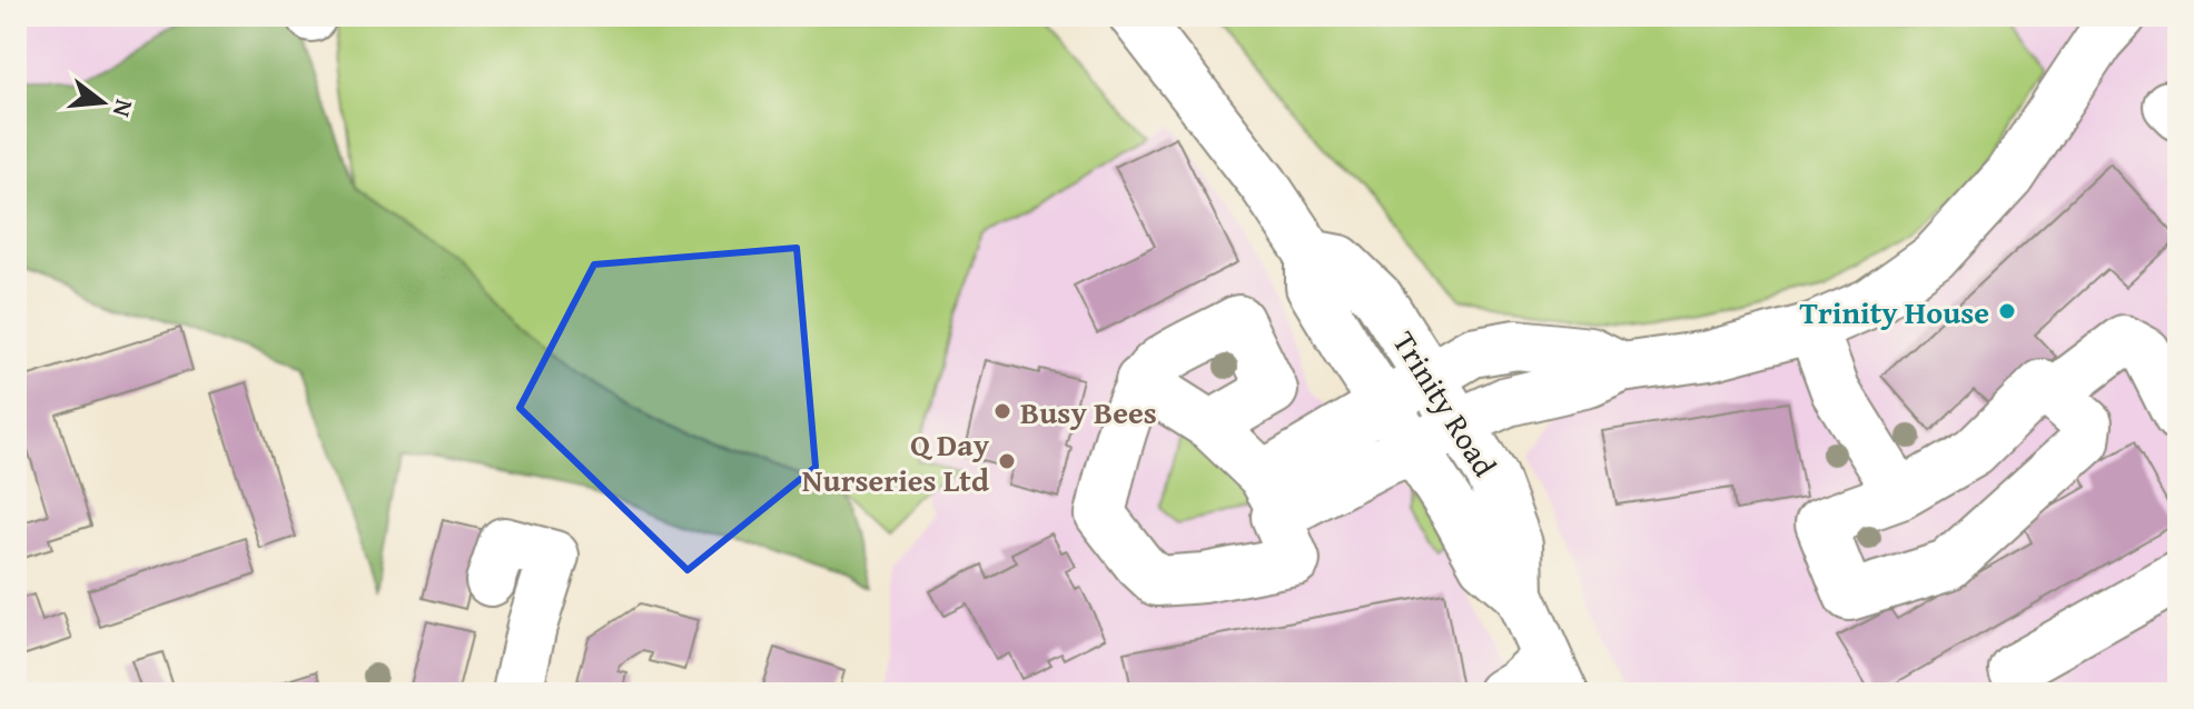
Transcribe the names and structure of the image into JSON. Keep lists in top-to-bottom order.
{
  "streets": {
    "main road": ["Trinity Road"]
  },
  "places": ["Trinity House", "Busy Bees", "Q Day Nurseries Ltd"],
  "north": "right"
}
